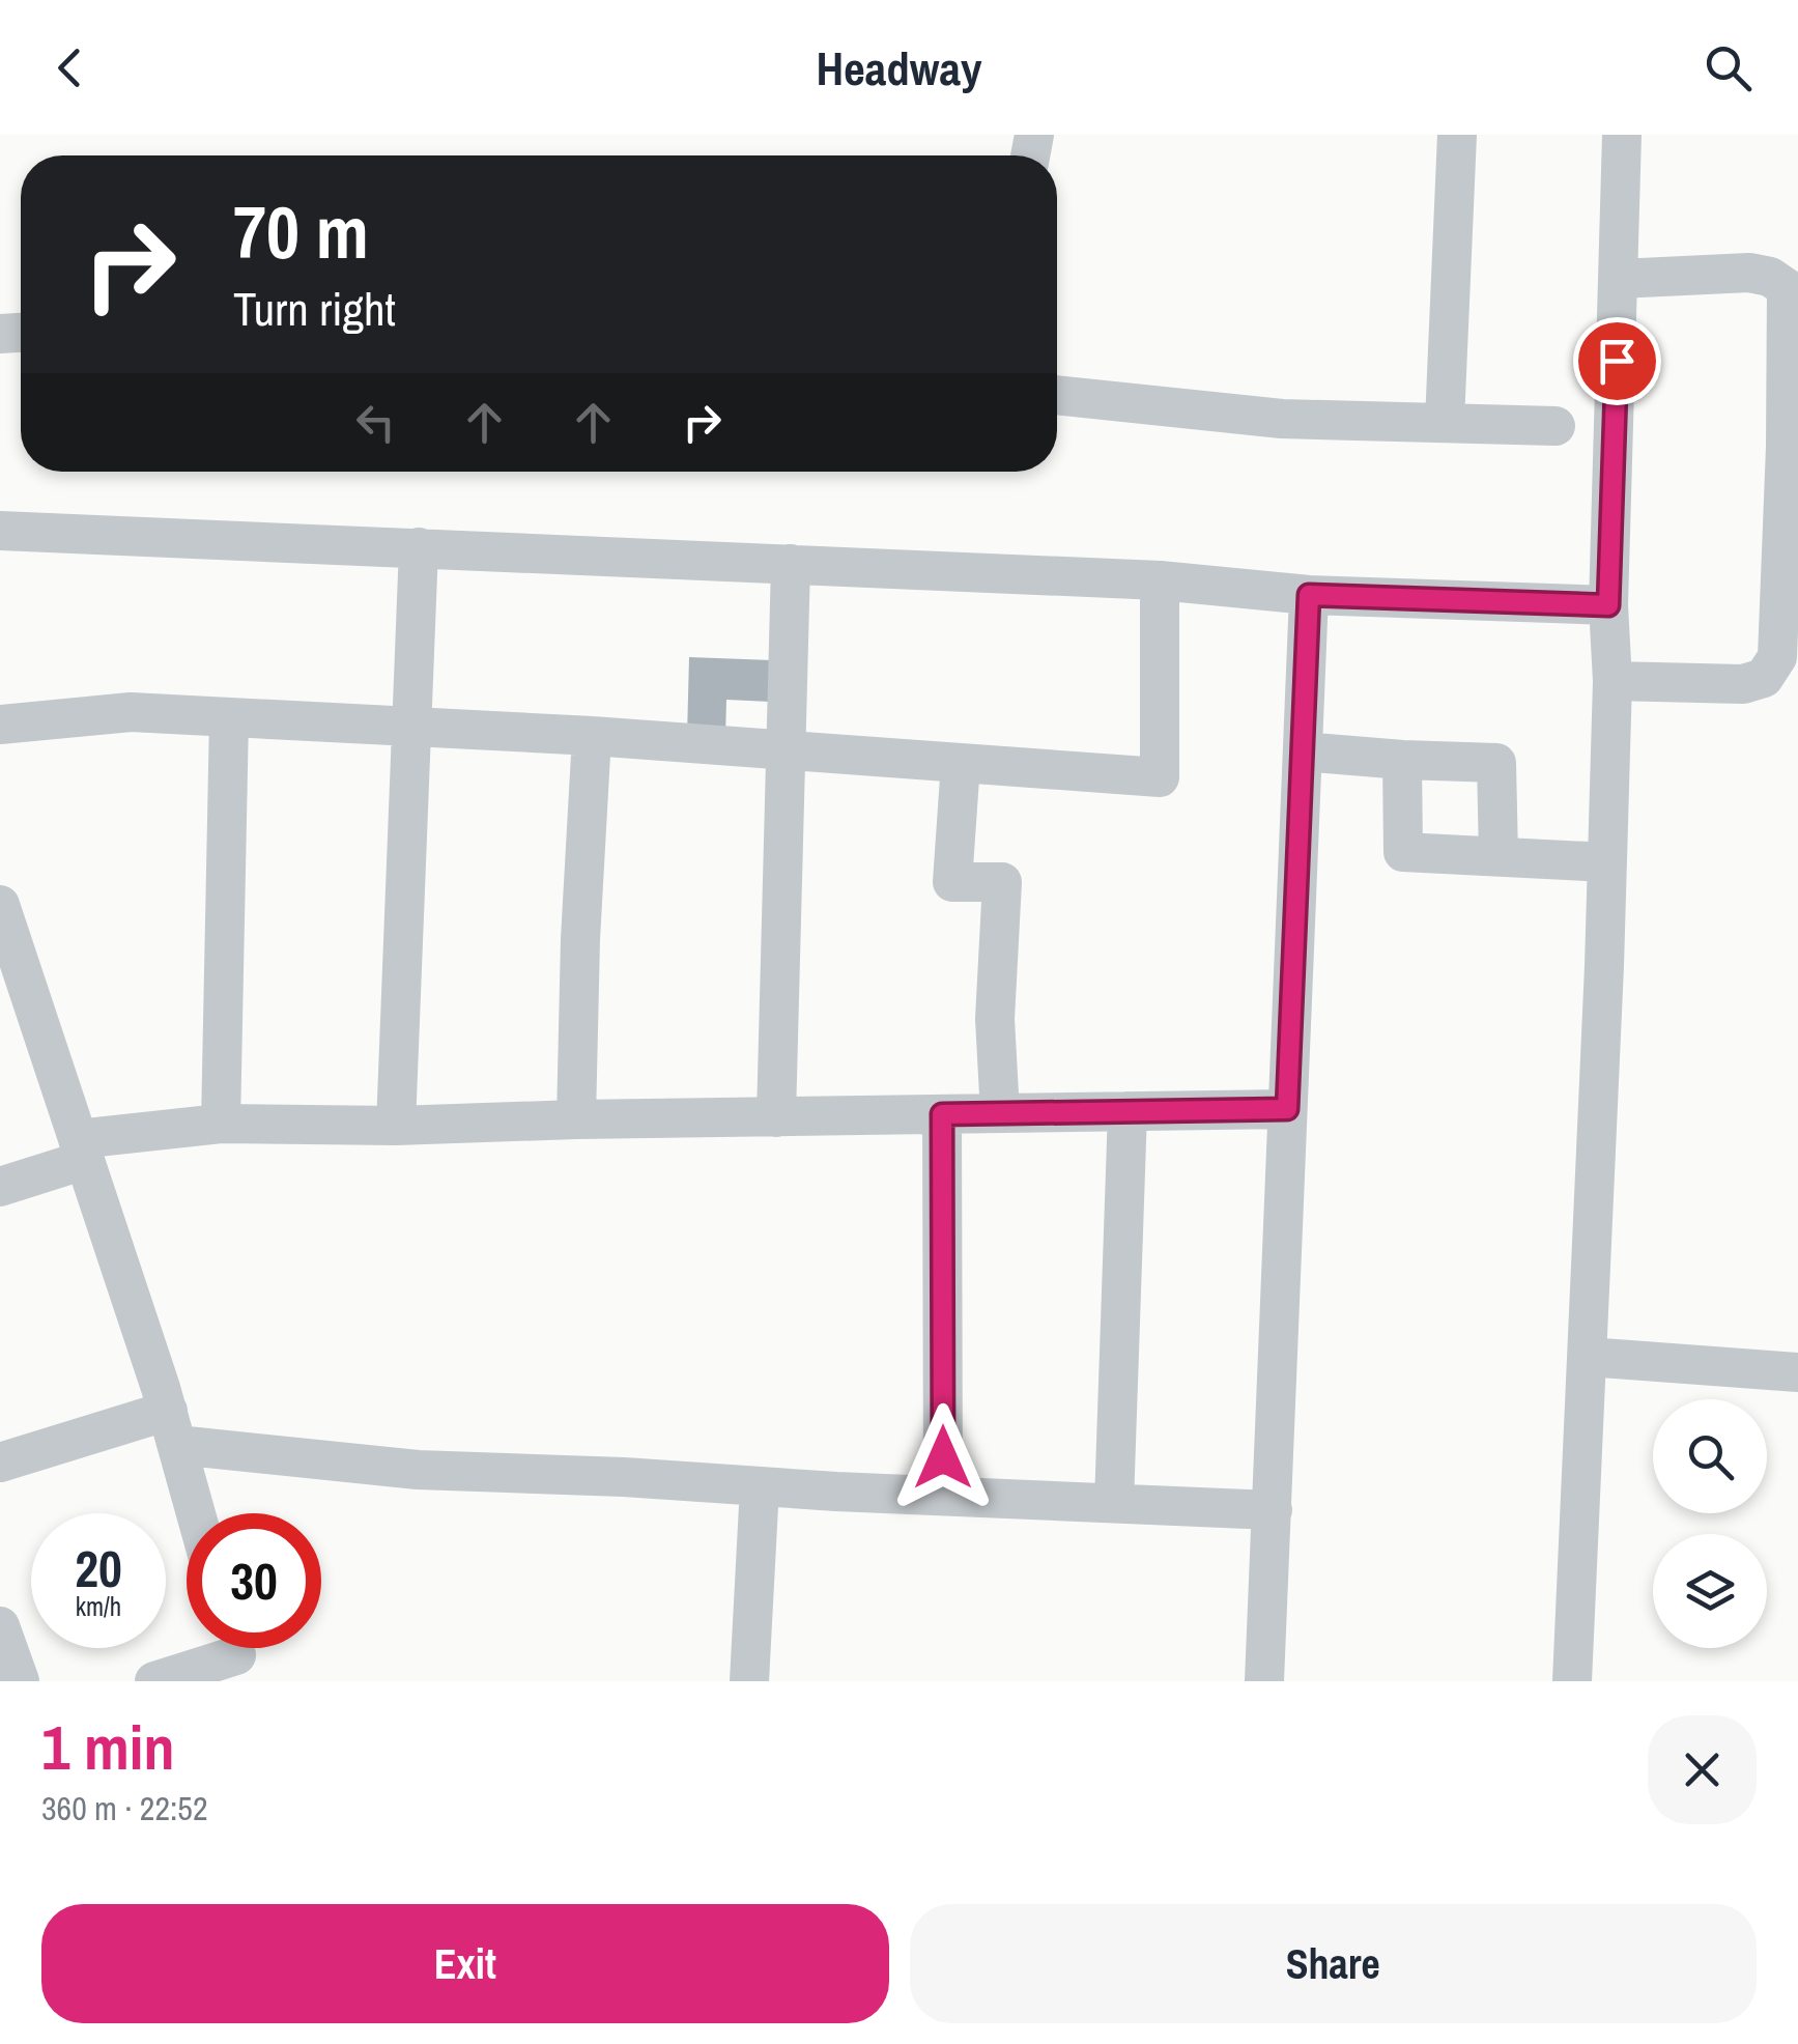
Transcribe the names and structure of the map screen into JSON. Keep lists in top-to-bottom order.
{
  "page": {
    "header": "Headway",
    "turn": ["70 m", "Turn right"],
    "speed": "20 km/h",
    "limit": "30",
    "heading": ["1 min", "360 m · 22:52"],
    "buttons": ["Exit", "Share"]
  }
}
